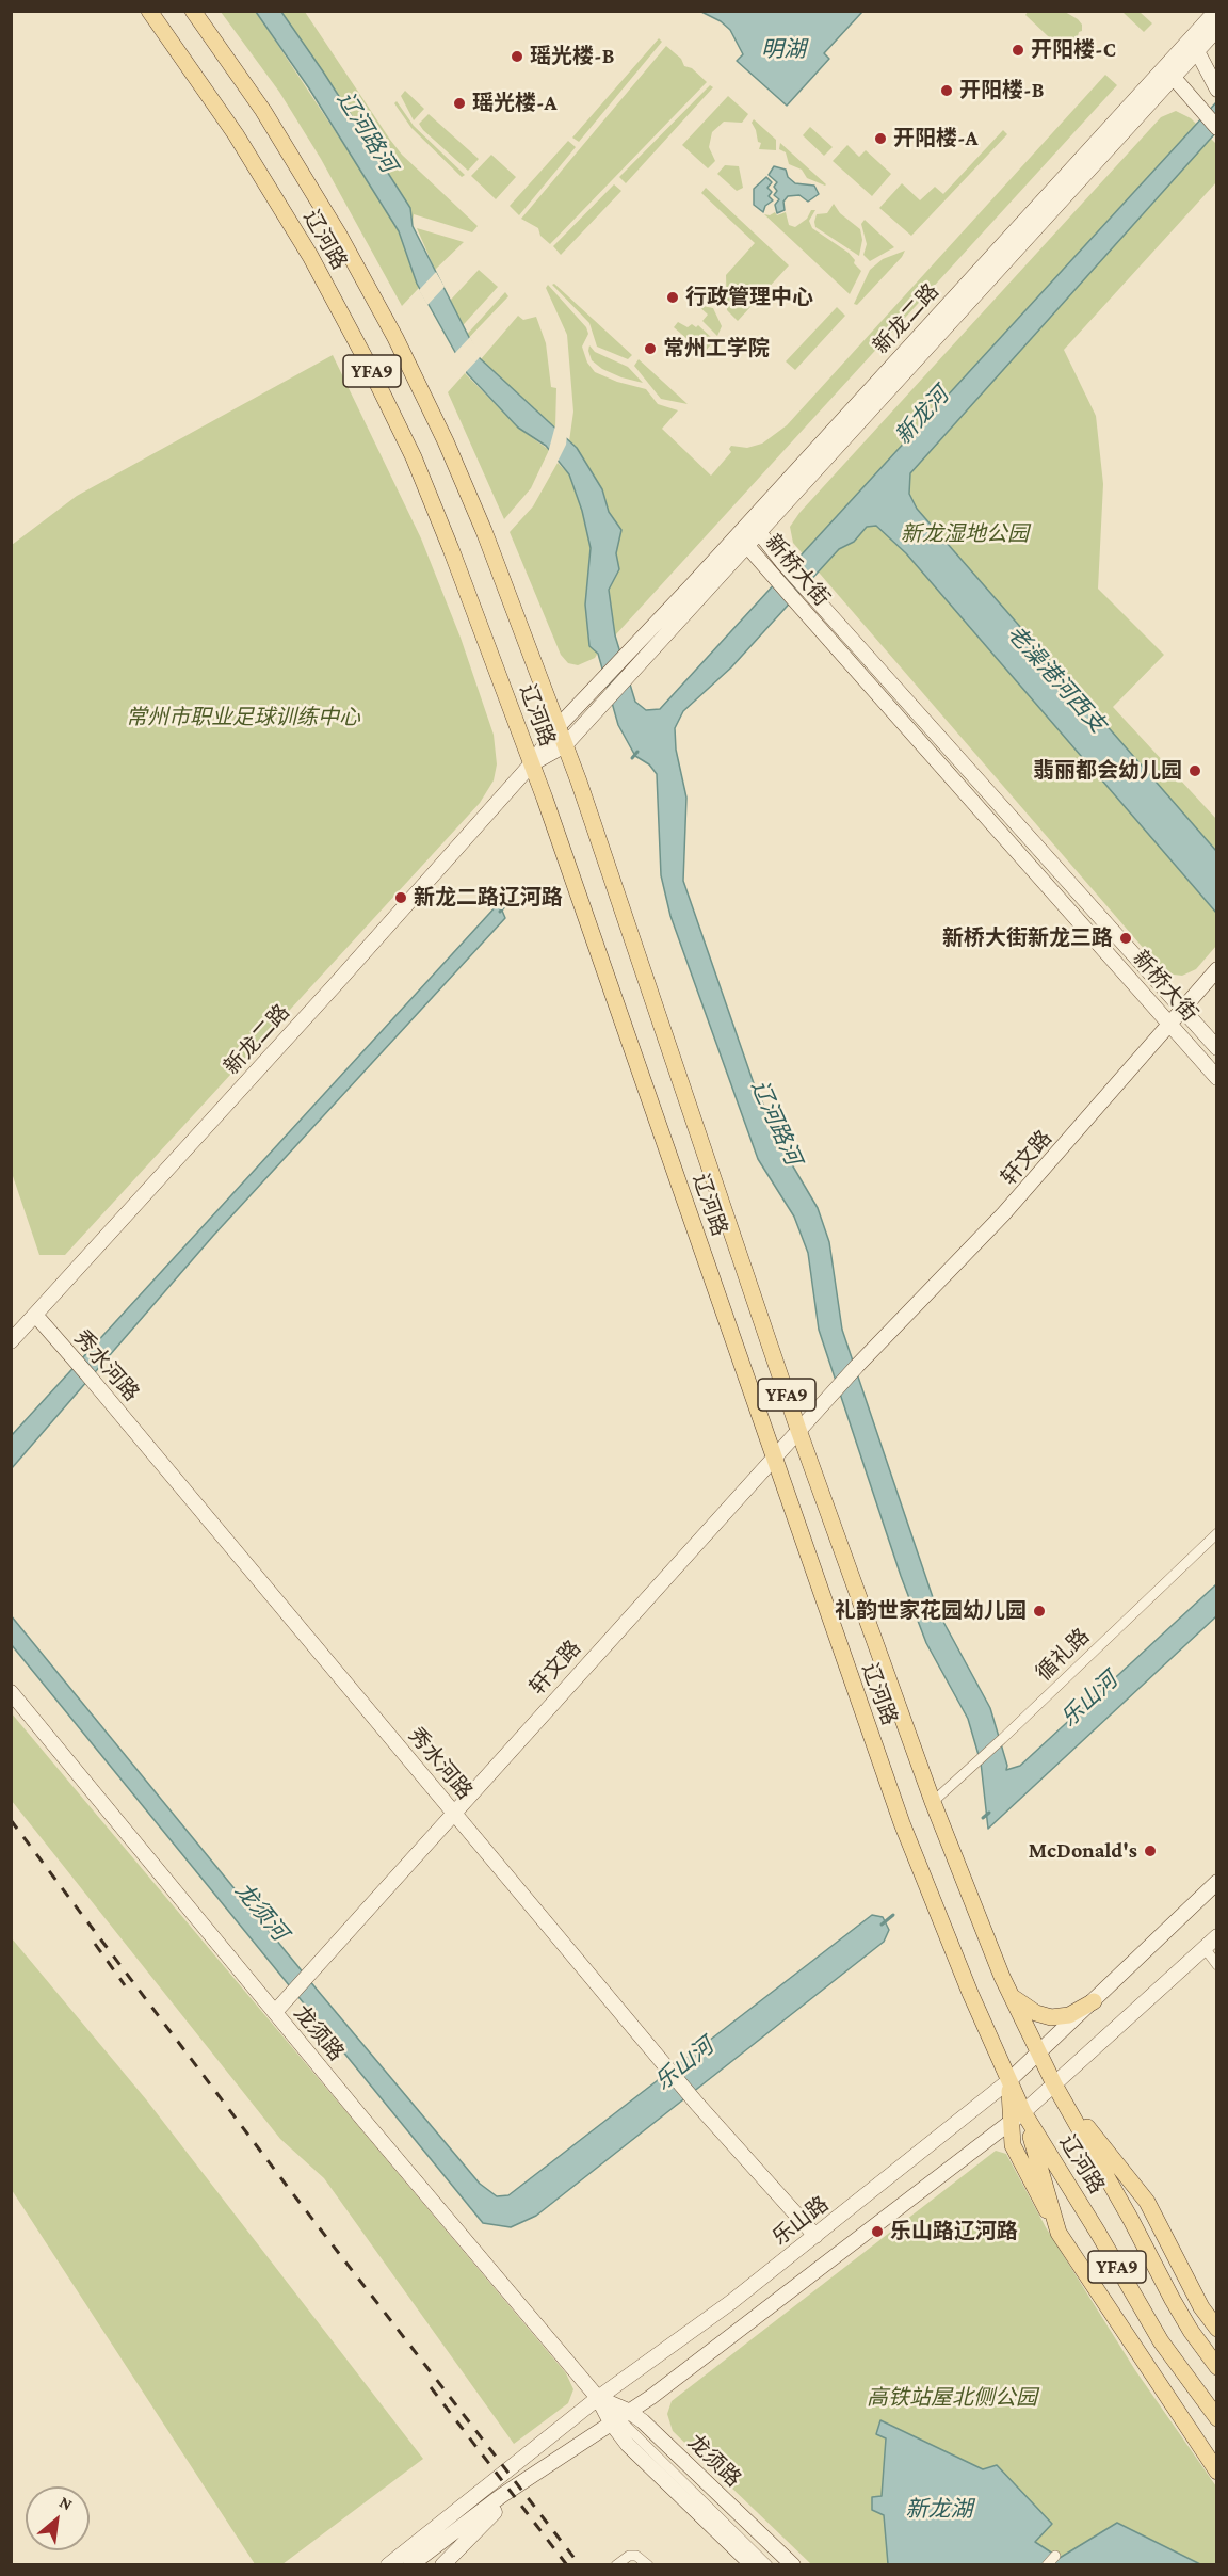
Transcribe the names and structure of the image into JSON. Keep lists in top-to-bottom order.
{
  "streets": {
    "main road": ["辽河路", "YFA9"],
    "street": [
      "新龙二路",
      "新桥大街",
      "轩文路",
      "秀水河路",
      "循礼路",
      "龙须路",
      "乐山路"
    ]
  },
  "crossings": [
    ["辽河路", "新龙二路"],
    ["辽河路", "轩文路"],
    ["辽河路", "循礼路"],
    ["辽河路", "乐山路"],
    ["新龙二路", "新桥大街"],
    ["新龙二路", "秀水河路"],
    ["新桥大街", "轩文路"],
    ["轩文路", "秀水河路"],
    ["轩文路", "龙须路"],
    ["秀水河路", "乐山路"],
    ["龙须路", "乐山路"]
  ],
  "water": [
    "明湖",
    "辽河路河",
    "新龙河",
    "老澡港河西支",
    "乐山河",
    "龙须河",
    "新龙湖"
  ],
  "parks": ["新龙湿地公园", "常州市职业足球训练中心", "高铁站屋北侧公园"],
  "places": [
    "开阳楼-C",
    "瑶光楼-B",
    "开阳楼-B",
    "瑶光楼-A",
    "开阳楼-A",
    "行政管理中心",
    "常州工学院",
    "翡丽都会幼儿园",
    "新龙二路辽河路",
    "新桥大街新龙三路",
    "礼韵世家花园幼儿园",
    "McDonald's",
    "乐山路辽河路"
  ],
  "north": "top right"
}
